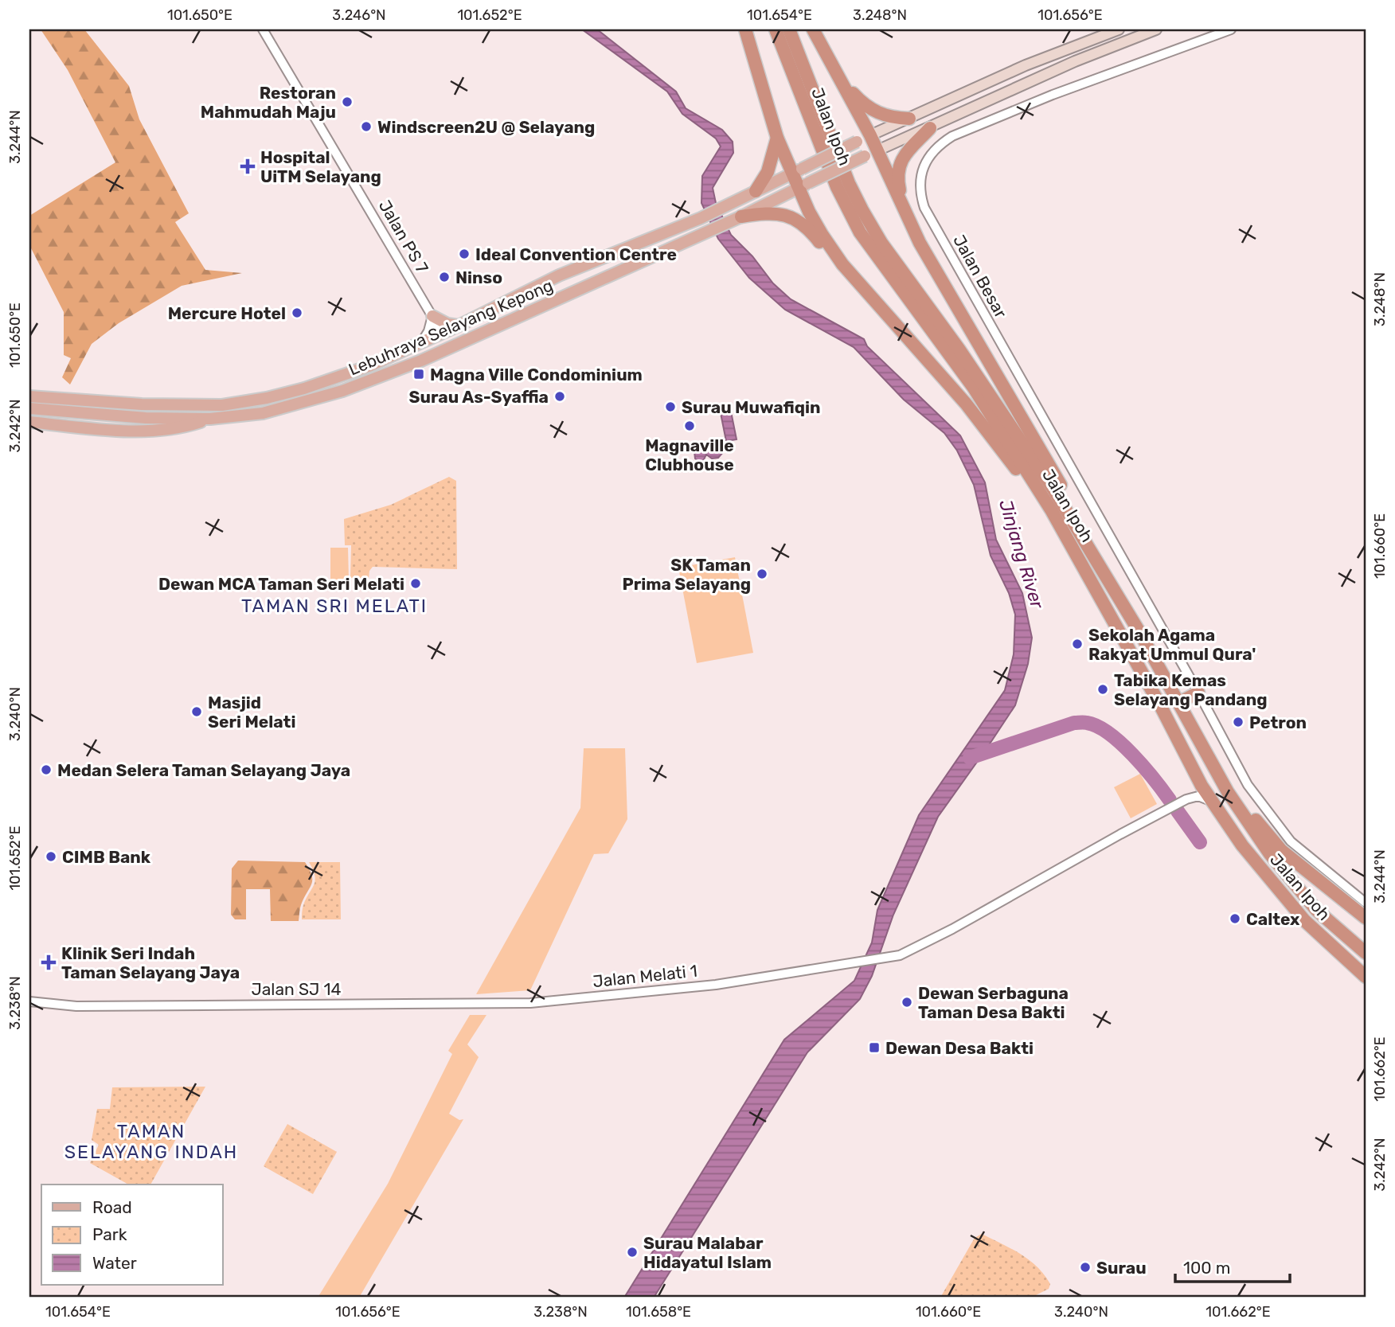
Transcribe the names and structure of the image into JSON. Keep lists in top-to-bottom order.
{
  "streets": {
    "highway": ["Jalan Ipoh"],
    "main road": ["Lebuhraya Selayang Kepong"],
    "street": [
      "Jalan PS 7",
      "Jalan Besar",
      "Jalan Melati 1",
      "Jalan SJ 14"
    ]
  },
  "crossings": [
    ["Jalan PS 7", "Lebuhraya Selayang Kepong"],
    ["Jalan Melati 1", "Jalan SJ 14"]
  ],
  "districts": ["TAMAN SRI MELATI", "TAMAN SELAYANG INDAH"],
  "water": ["Jinjang River"],
  "places": {
    "other": [
      "Restoran Mahmudah Maju",
      "Windscreen2U @ Selayang",
      "Ideal Convention Centre",
      "Ninso",
      "Mercure Hotel",
      "Surau As-Syaffia",
      "Surau Muwafiqin",
      "Magnaville Clubhouse",
      "SK Taman Prima Selayang",
      "Dewan MCA Taman Seri Melati",
      "Sekolah Agama Rakyat Ummul Qura'",
      "Tabika Kemas Selayang Pandang",
      "Masjid Seri Melati",
      "Petron",
      "Medan Selera Taman Selayang Jaya",
      "CIMB Bank",
      "Caltex",
      "Dewan Serbaguna Taman Desa Bakti",
      "Surau Malabar Hidayatul Islam",
      "Surau"
    ],
    "health": ["Hospital UiTM Selayang", "Klinik Seri Indah Taman Selayang Jaya"],
    "transit": ["Magna Ville Condominium", "Dewan Desa Bakti"]
  },
  "legend": ["Road", "Park", "Water"],
  "scale_bar": "100 m",
  "coordinates": [
    "101.650°E",
    "3.246°N",
    "101.652°E",
    "101.654°E",
    "3.248°N",
    "101.656°E",
    "3.244°N",
    "3.242°N",
    "101.660°E",
    "3.240°N",
    "3.238°N",
    "101.662°E",
    "101.658°E"
  ]
}
